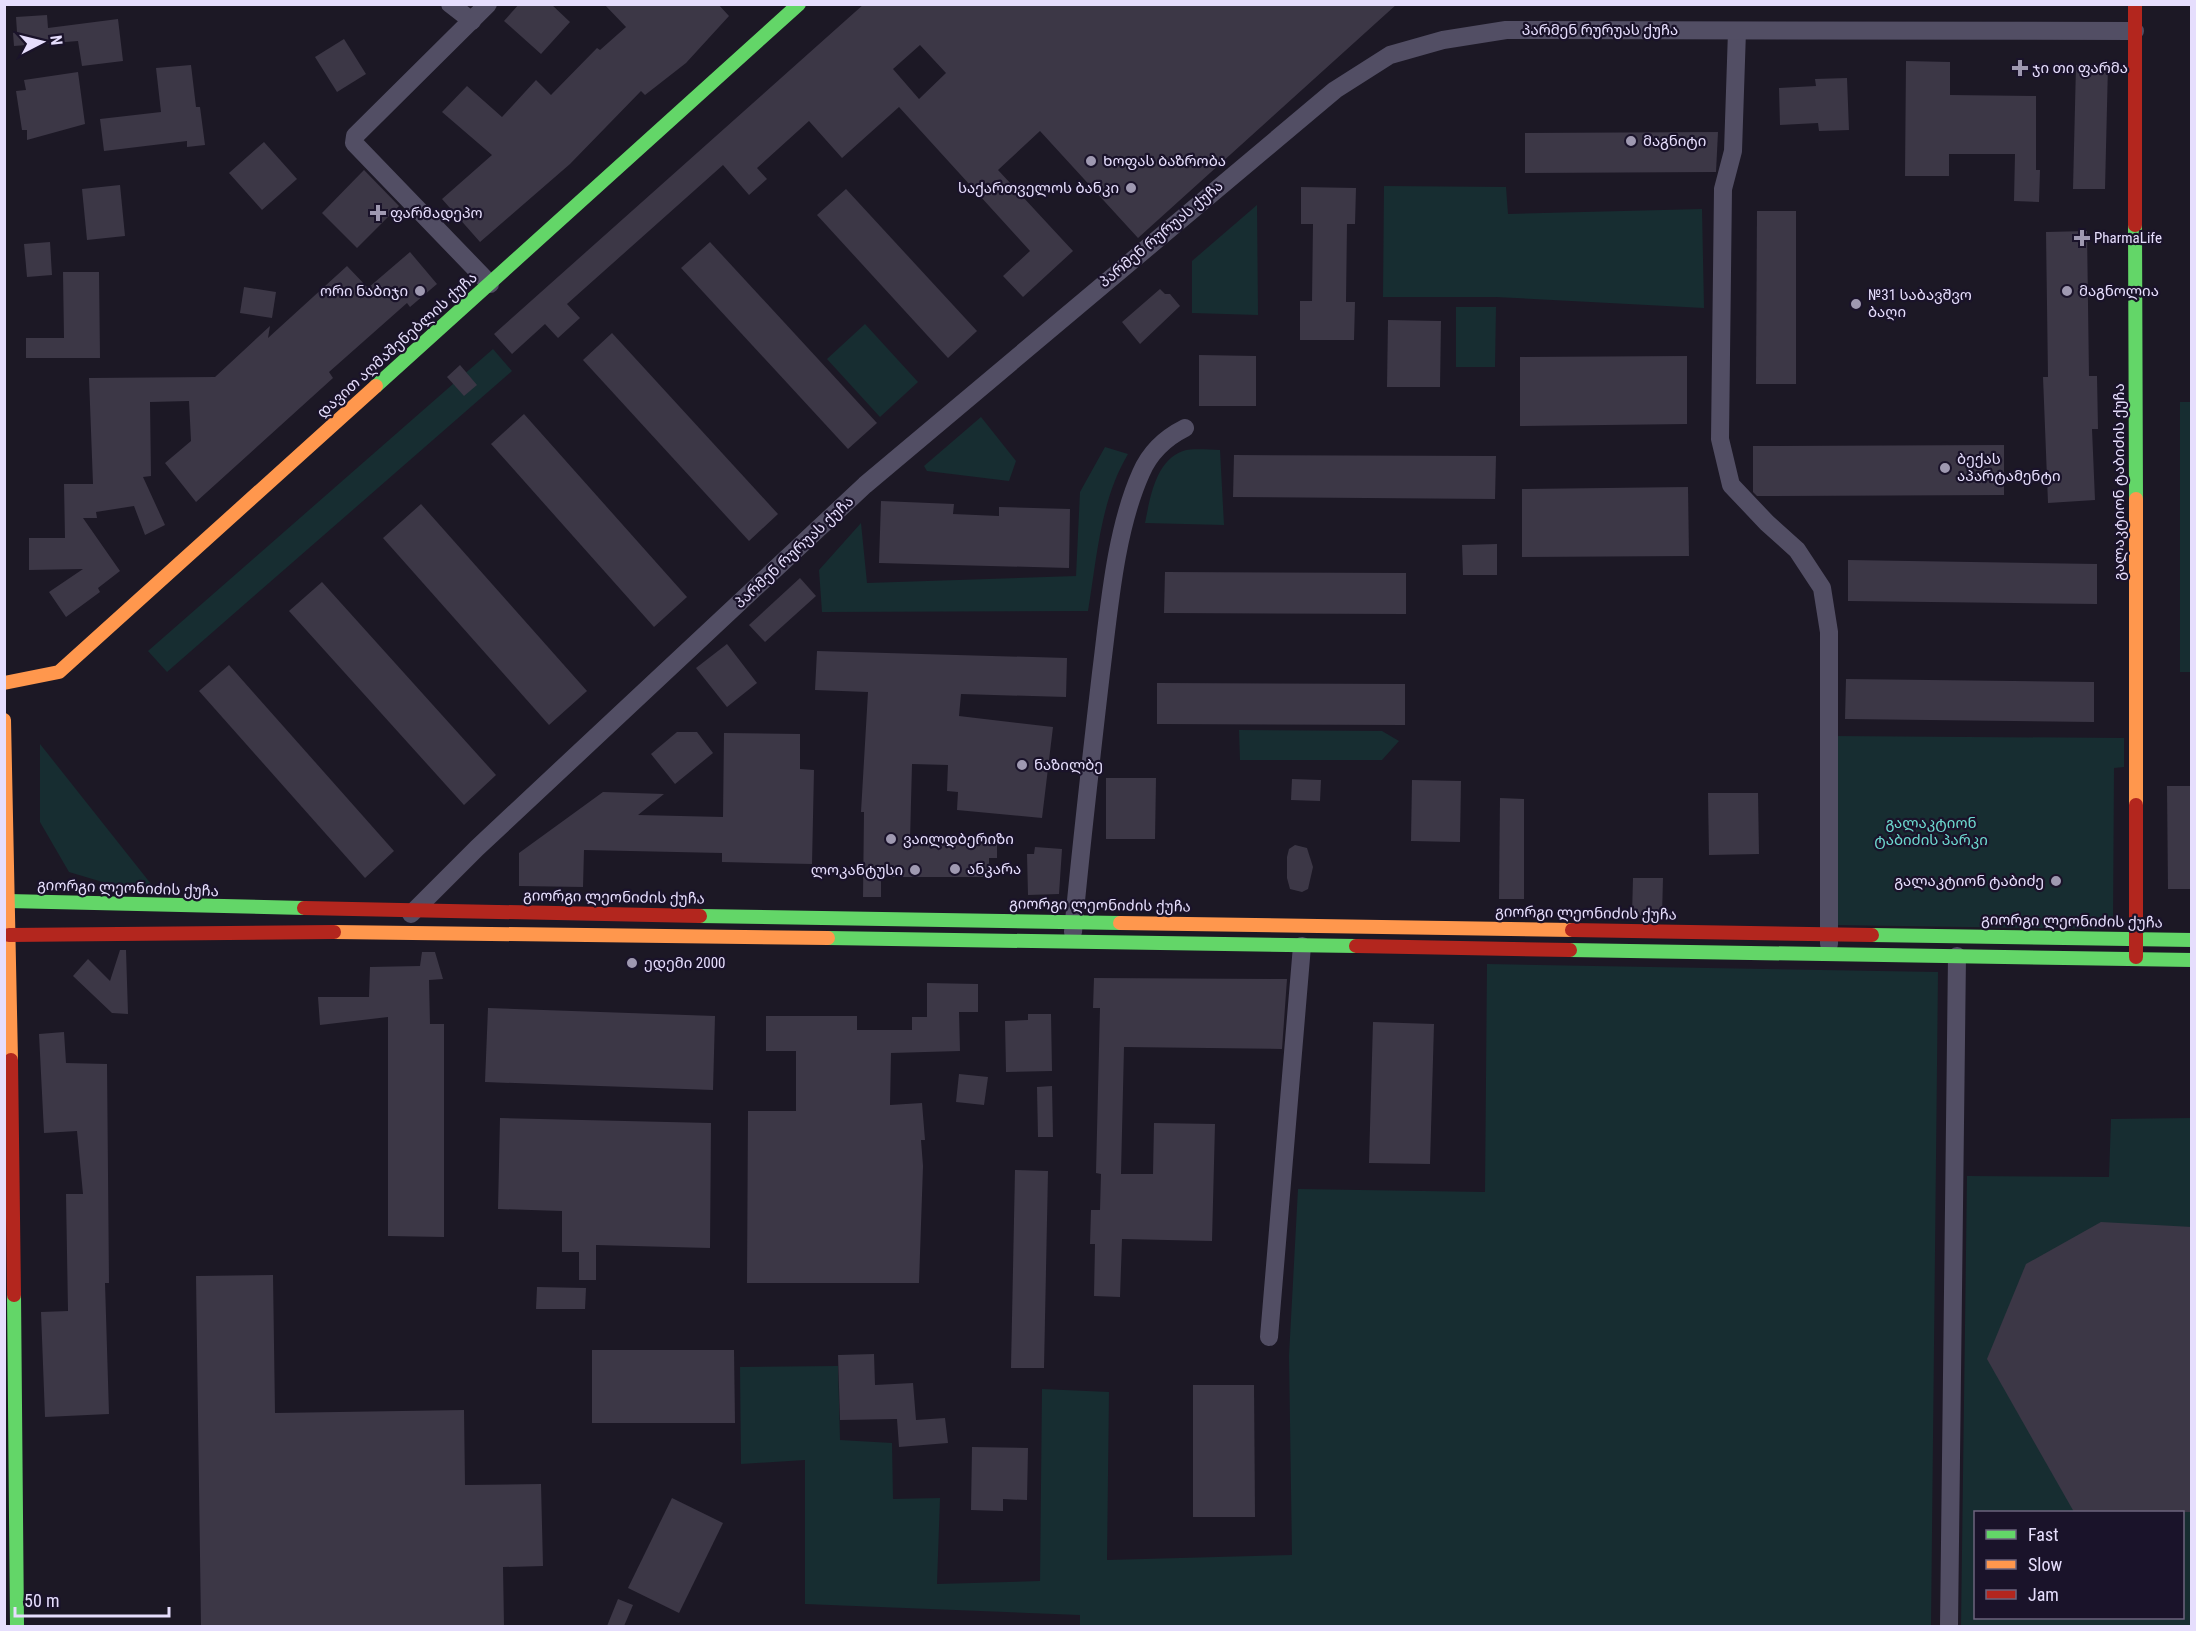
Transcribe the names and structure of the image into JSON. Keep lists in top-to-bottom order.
{
  "streets": {
    "main road": ["დავით აღმაშენებლის ქუჩა", "გალაკტიონ ტაბიძის ქუჩა", "გიორგი ლეონიძის ქუჩა"],
    "street": ["პარმენ რურუას ქუჩა"]
  },
  "crossings": [
    ["პარმენ რურუას ქუჩა", "გალაკტიონ ტაბიძის ქუჩა"],
    ["პარმენ რურუას ქუჩა", "გიორგი ლეონიძის ქუჩა"],
    ["გალაკტიონ ტაბიძის ქუჩა", "გიორგი ლეონიძის ქუჩა"]
  ],
  "parks": ["გალაკტიონ ტაბიძის პარკი"],
  "places": {
    "health": ["ჯი თი ფარმა", "ფარმადეპო", "PharmaLife"],
    "other": [
      "მაგნიტი",
      "Ხოფას Ბაზრობა",
      "საქართველოს ბანკი",
      "ორი ნაბიჯი",
      "მაგნოლია",
      "№31 საბავშვო ბაღი",
      "ბექას აპარტამენტი",
      "ნაზილბე",
      "ვაილდბერიზი",
      "ანკარა",
      "ლოკანტუსი",
      "გალაკტიონ ტაბიძე",
      "ედემი 2000"
    ]
  },
  "legend": ["Fast", "Slow", "Jam"],
  "scale_bar": "50 m",
  "north": "right"
}
